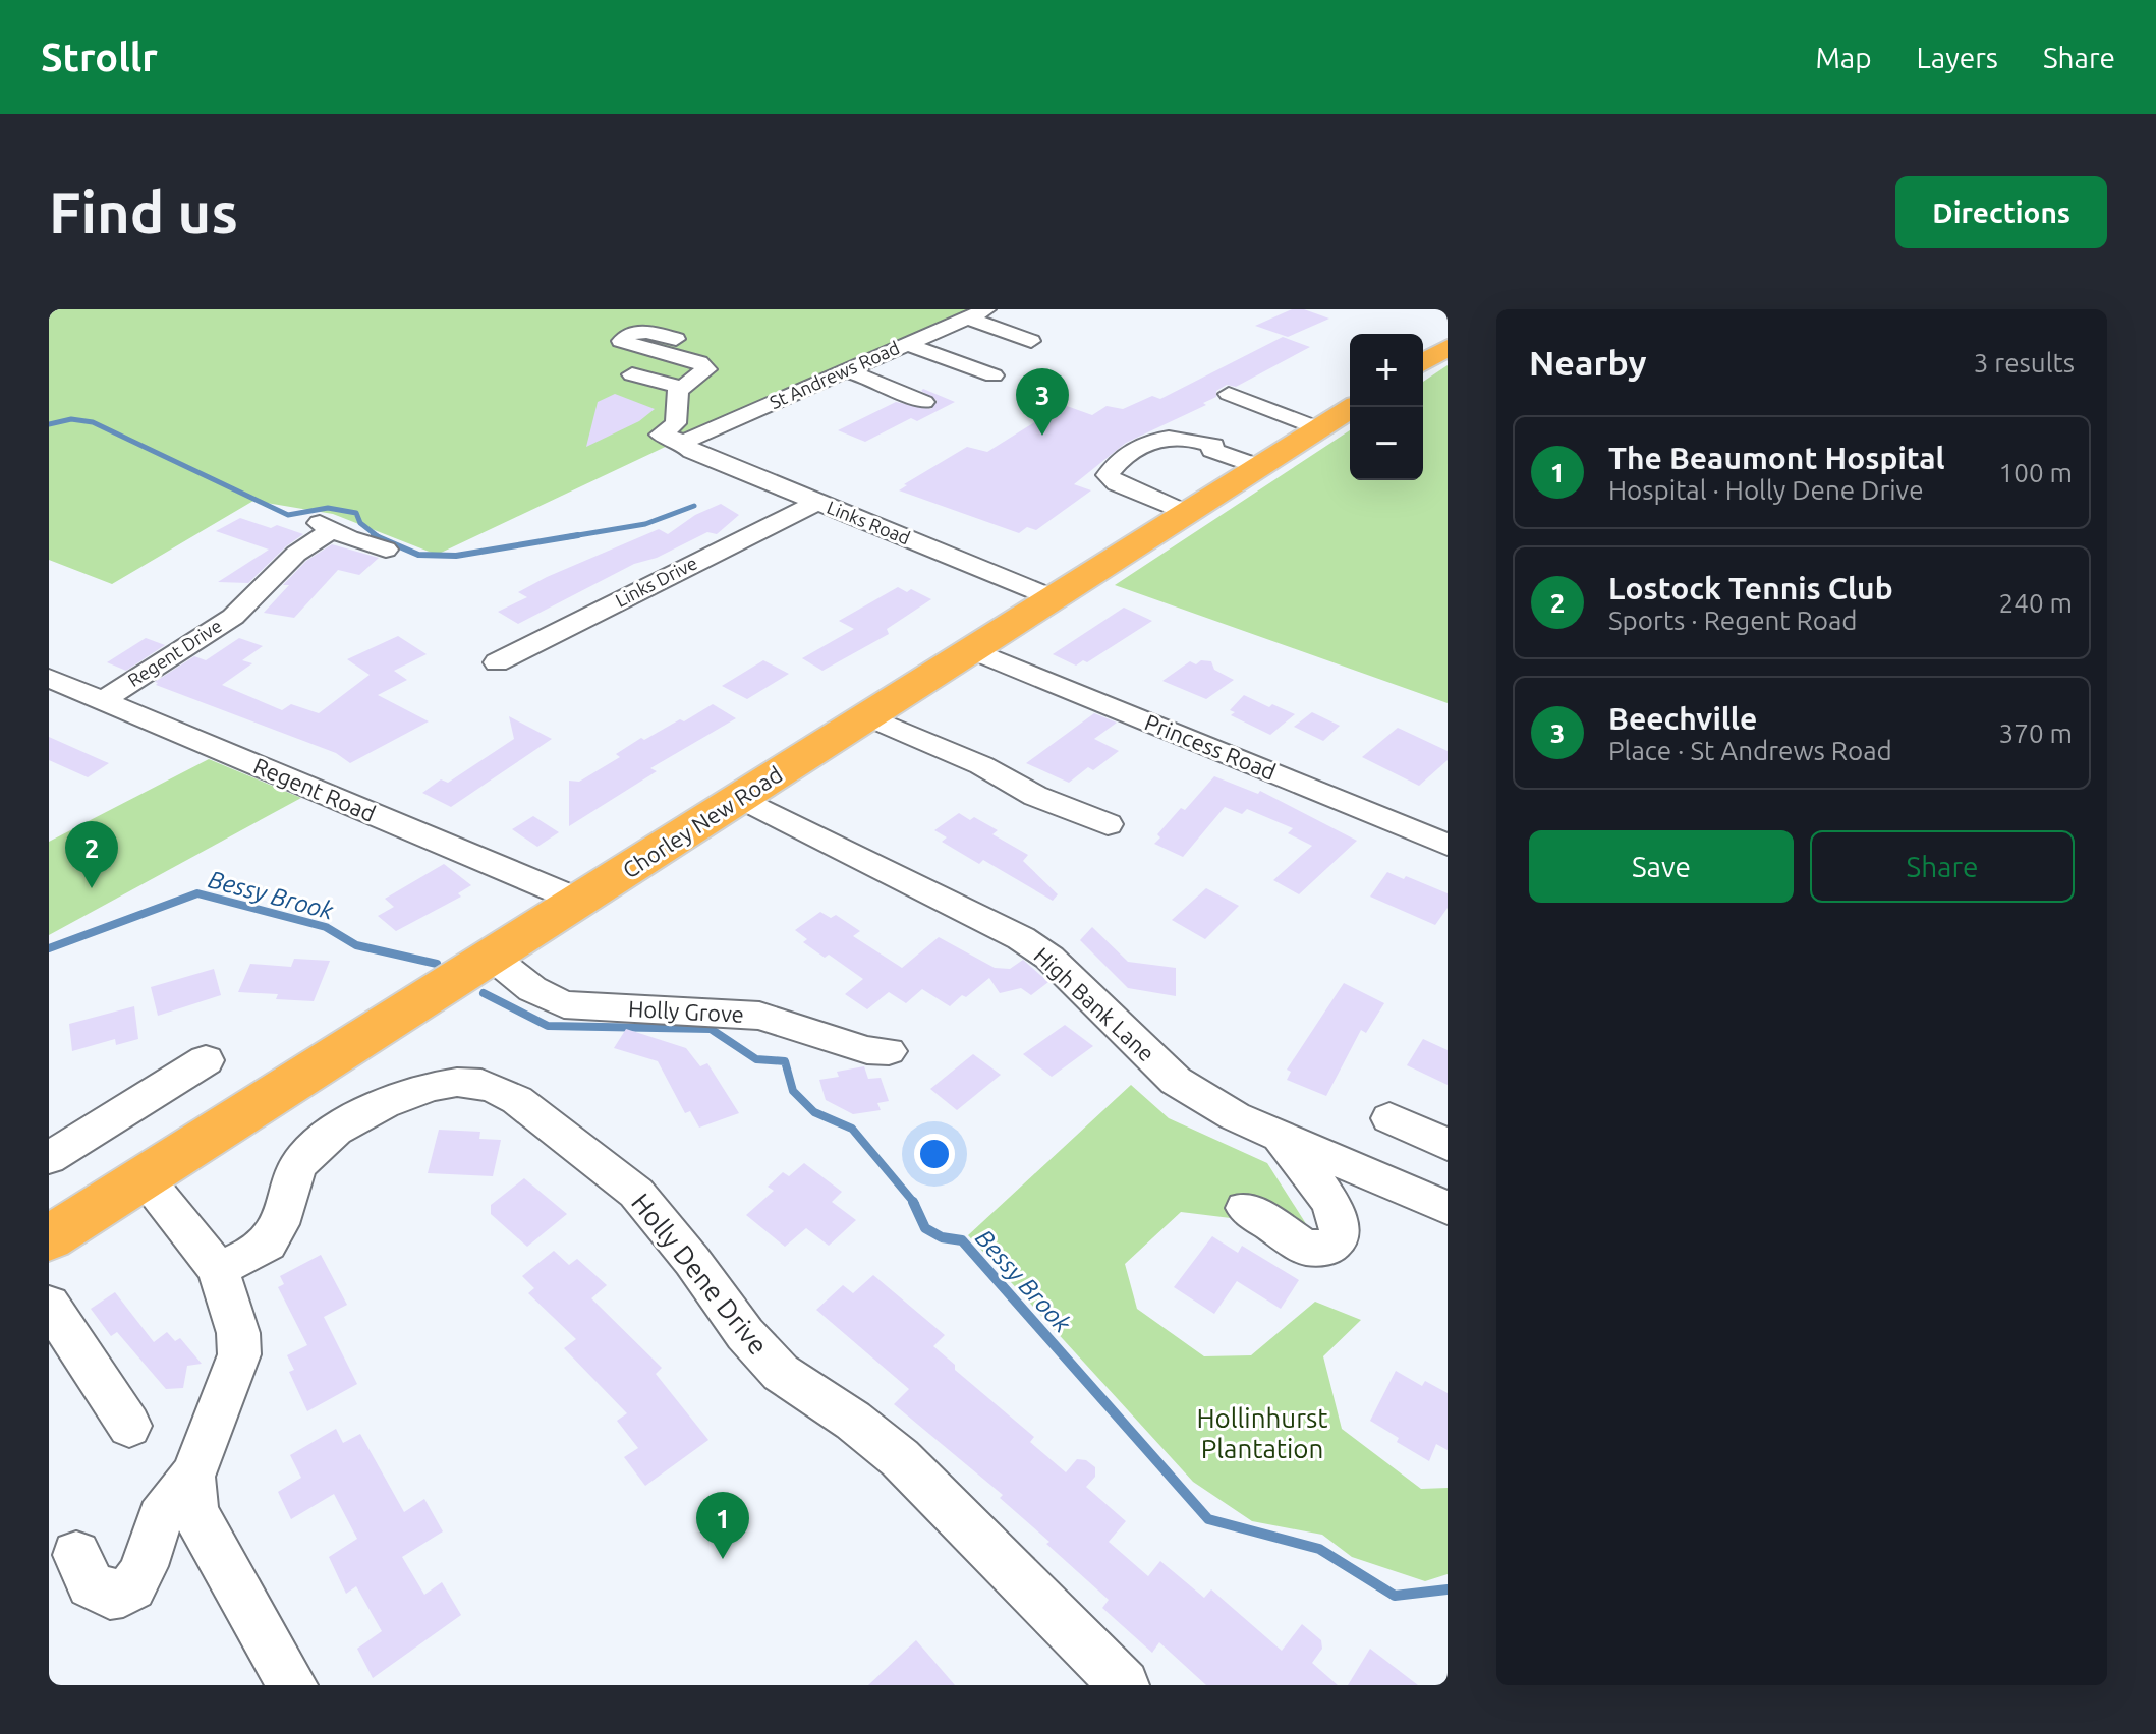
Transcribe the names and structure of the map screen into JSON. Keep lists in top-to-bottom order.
{
  "streets": {
    "highway": ["Chorley New Road"],
    "street": [
      "St Andrews Road",
      "Links Road",
      "Links Drive",
      "Regent Drive",
      "Princess Road",
      "Regent Road",
      "High Bank Lane",
      "Holly Grove",
      "Holly Dene Drive"
    ]
  },
  "crossings": [
    ["St Andrews Road", "Links Road"],
    ["Links Road", "Links Drive"],
    ["Links Road", "Chorley New Road"],
    ["Regent Drive", "Regent Road"],
    ["Princess Road", "Chorley New Road"],
    ["Regent Road", "Chorley New Road"],
    ["Chorley New Road", "High Bank Lane"],
    ["Chorley New Road", "Holly Grove"]
  ],
  "water": ["Bessy Brook"],
  "parks": ["Hollinhurst Plantation"],
  "page": {
    "header": "Strollr",
    "nav": ["Map", "Layers", "Share"],
    "buttons": [
      "Directions",
      ["Save", "Share"]
    ],
    "title": "Find us",
    "heading": ["Nearby", "3 results"],
    "map_buttons": ["+", "−"],
    "pins": ["3", "2", "1"],
    "list": [
      {
        "mark": "1",
        "name": "The Beaumont Hospital",
        "note": "Hospital · Holly Dene Drive",
        "value": "100 m"
      },
      {
        "mark": "2",
        "name": "Lostock Tennis Club",
        "note": "Sports · Regent Road",
        "value": "240 m"
      },
      {
        "mark": "3",
        "name": "Beechville",
        "note": "Place · St Andrews Road",
        "value": "370 m"
      }
    ]
  }
}
